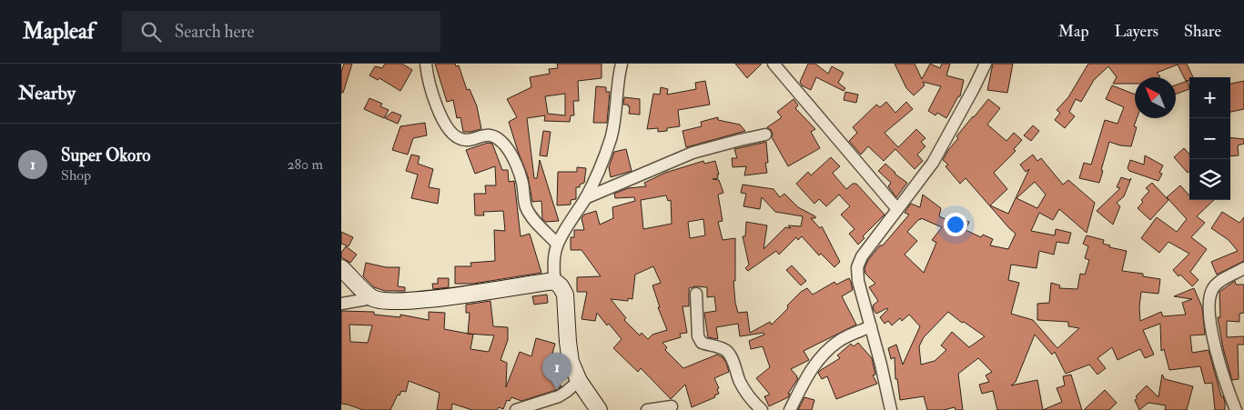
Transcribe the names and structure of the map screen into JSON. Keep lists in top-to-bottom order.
{
  "north": "top left",
  "page": {
    "header": "Mapleaf",
    "search": "Search here",
    "nav": ["Map", "Layers", "Share"],
    "heading": "Nearby",
    "map_buttons": ["+", "−"],
    "list": [
      {
        "mark": "1",
        "name": "Super Okoro",
        "note": "Shop",
        "value": "280 m"
      }
    ],
    "pins": "1"
  }
}
